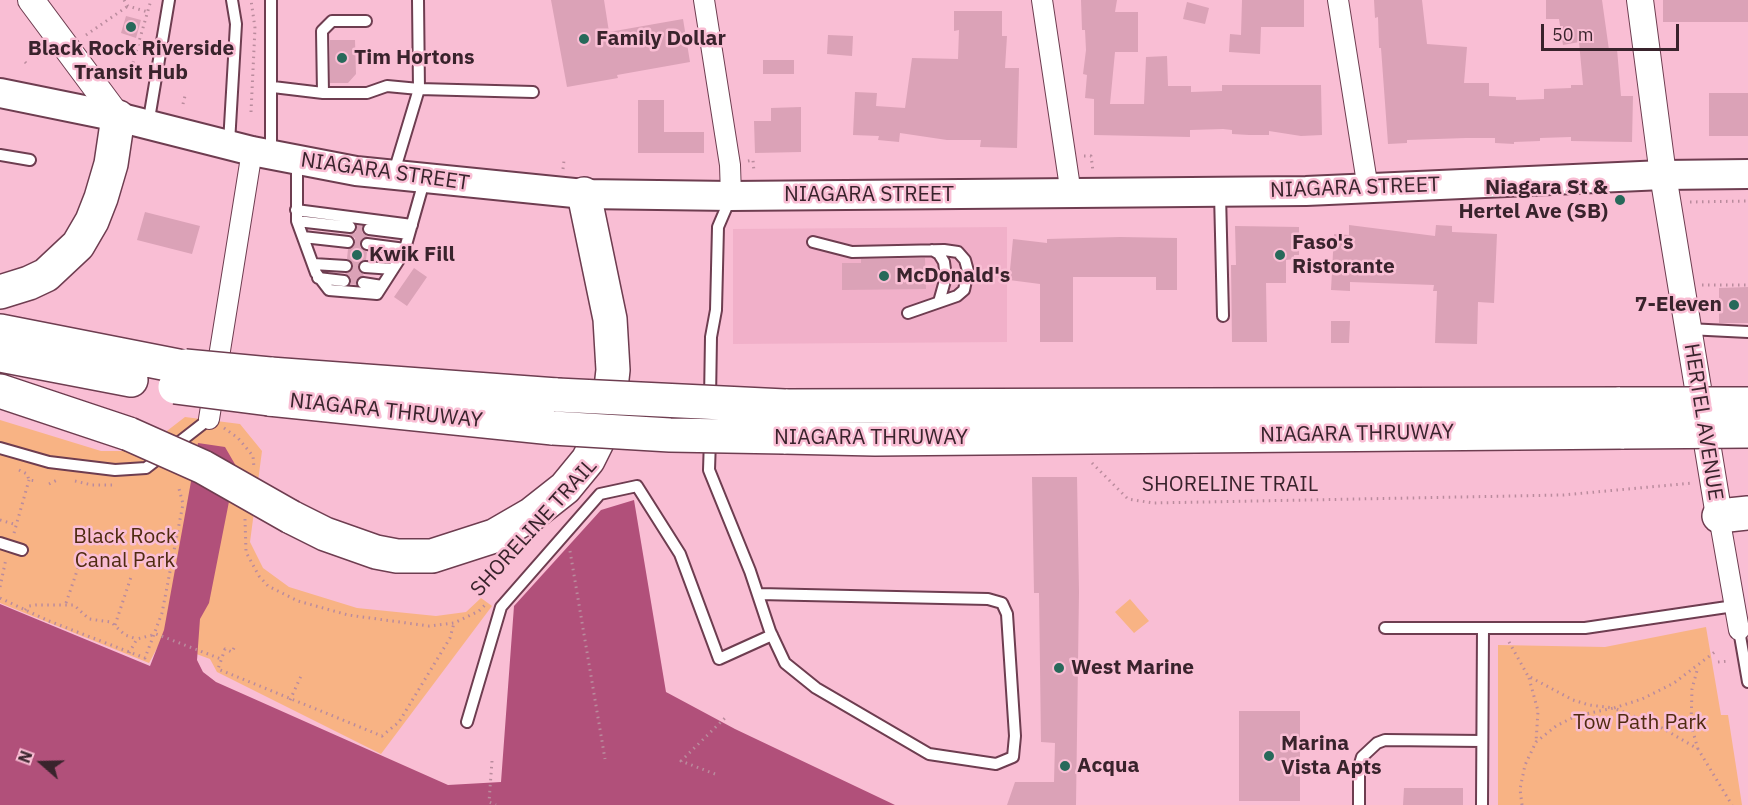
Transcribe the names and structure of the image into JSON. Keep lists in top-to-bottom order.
{
  "streets": {
    "highway": ["NIAGARA THRUWAY"],
    "main road": ["NIAGARA STREET"],
    "street": ["HERTEL AVENUE"],
    "path": ["SHORELINE TRAIL"]
  },
  "crossings": [
    ["NIAGARA STREET", "HERTEL AVENUE"]
  ],
  "parks": ["Black Rock Canal Park", "Tow Path Park"],
  "places": [
    "Black Rock Riverside Transit Hub",
    "Family Dollar",
    "Tim Hortons",
    "Niagara St & Hertel Ave (SB)",
    "Kwik Fill",
    "Faso's Ristorante",
    "McDonald's",
    "7-Eleven",
    "West Marine",
    "Marina Vista Apts",
    "Acqua"
  ],
  "scale_bar": "50 m",
  "north": "left"
}
